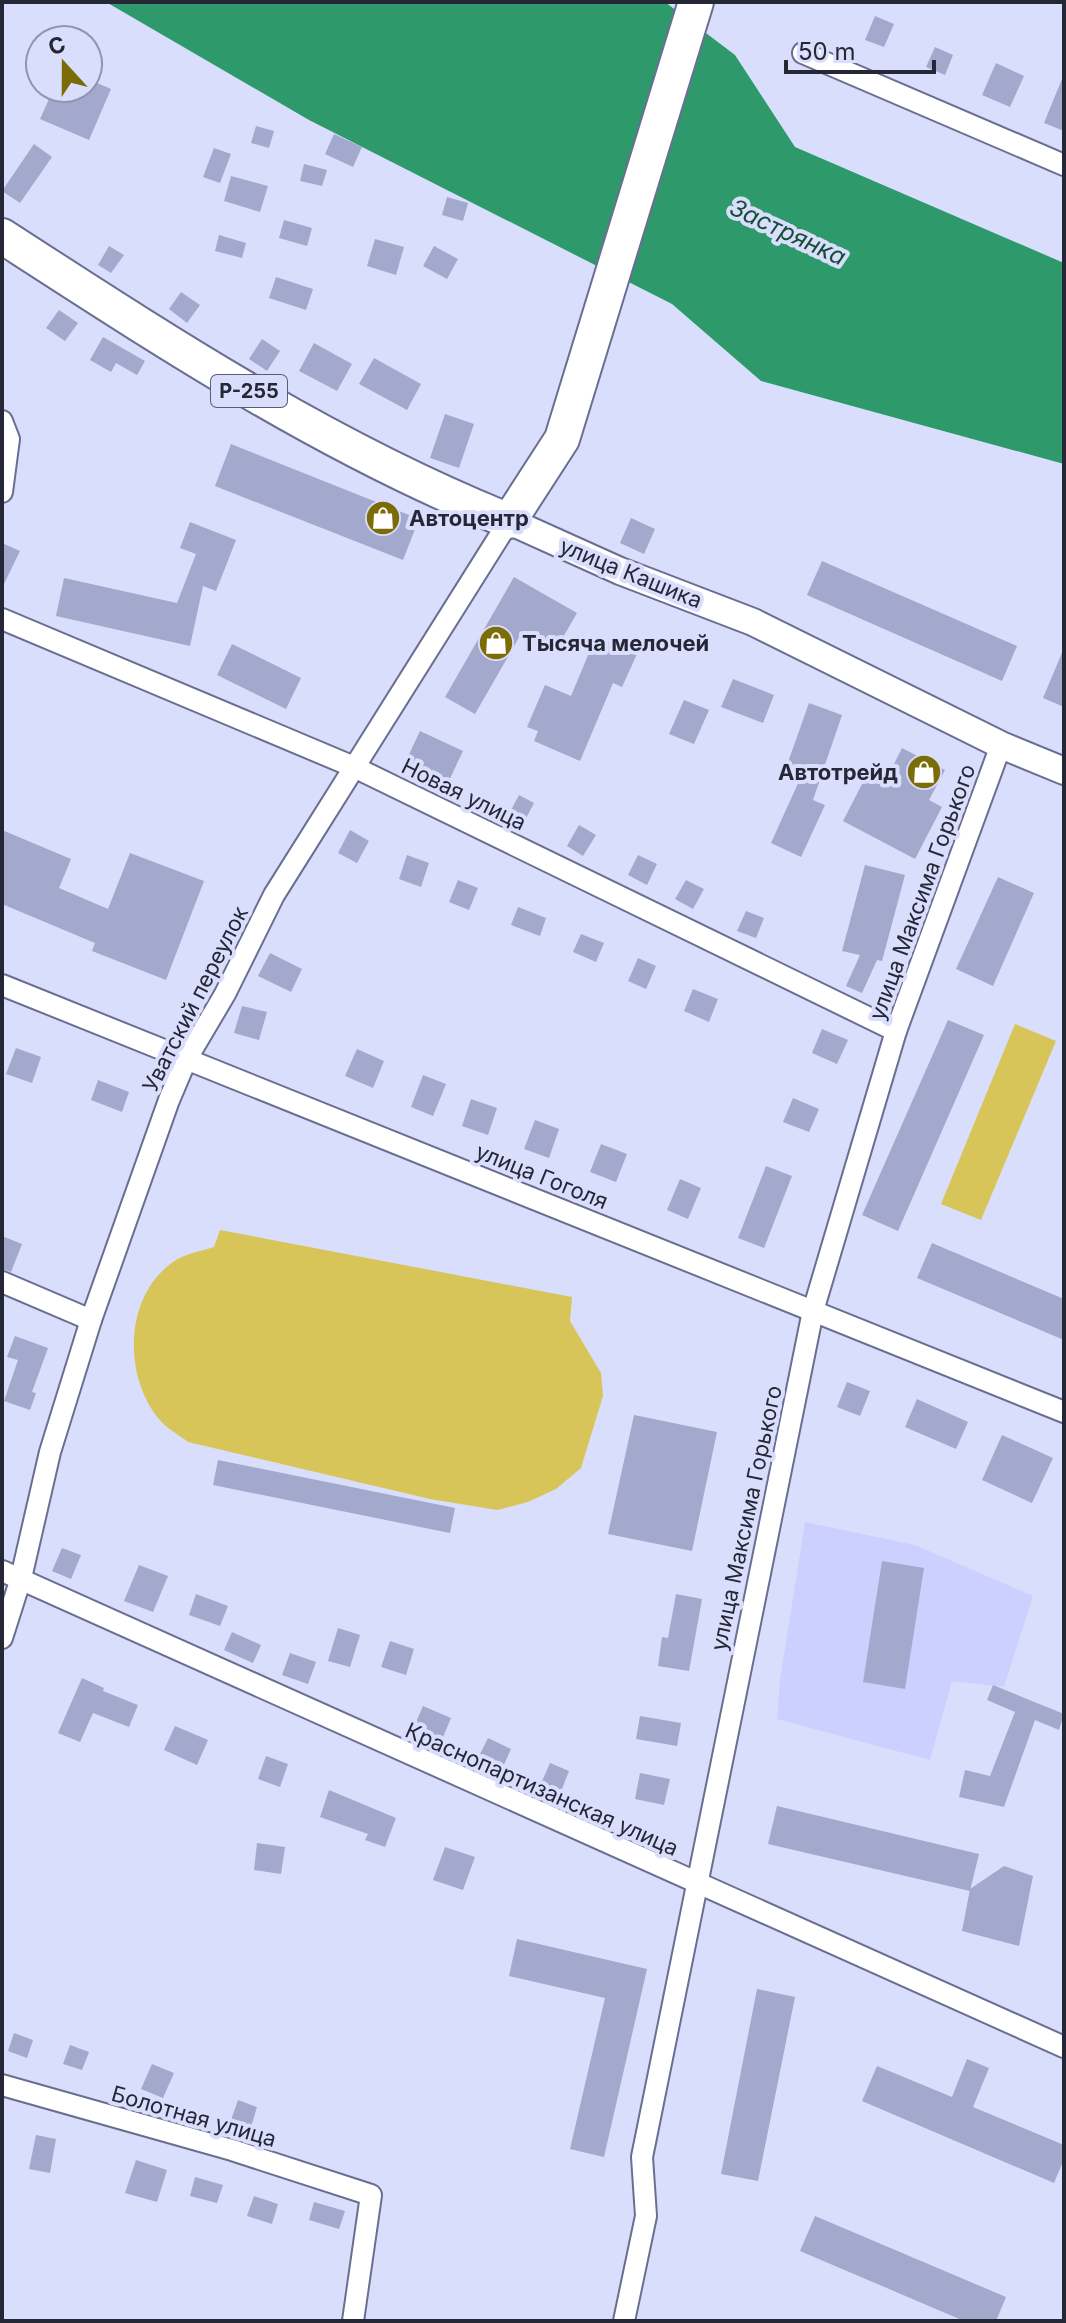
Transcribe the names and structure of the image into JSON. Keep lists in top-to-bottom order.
{
  "streets": {
    "highway": ["Р-255", "улица Кашика"],
    "street": [
      "Новая улица",
      "улица Максима Горького",
      "Уватский переулок",
      "улица Гоголя",
      "Краснопартизанская улица",
      "Болотная улица"
    ]
  },
  "crossings": [
    ["улица Кашика", "улица Максима Горького"],
    ["улица Кашика", "Уватский переулок"],
    ["Новая улица", "улица Максима Горького"],
    ["Новая улица", "Уватский переулок"],
    ["улица Максима Горького", "улица Гоголя"],
    ["улица Максима Горького", "Краснопартизанская улица"],
    ["Уватский переулок", "улица Гоголя"],
    ["Уватский переулок", "Краснопартизанская улица"]
  ],
  "water": ["Застрянка"],
  "places": {
    "shop": ["Автоцентр", "Тысяча мелочей", "Автотрейд"]
  },
  "scale_bar": "50 m",
  "north": "top"
}
